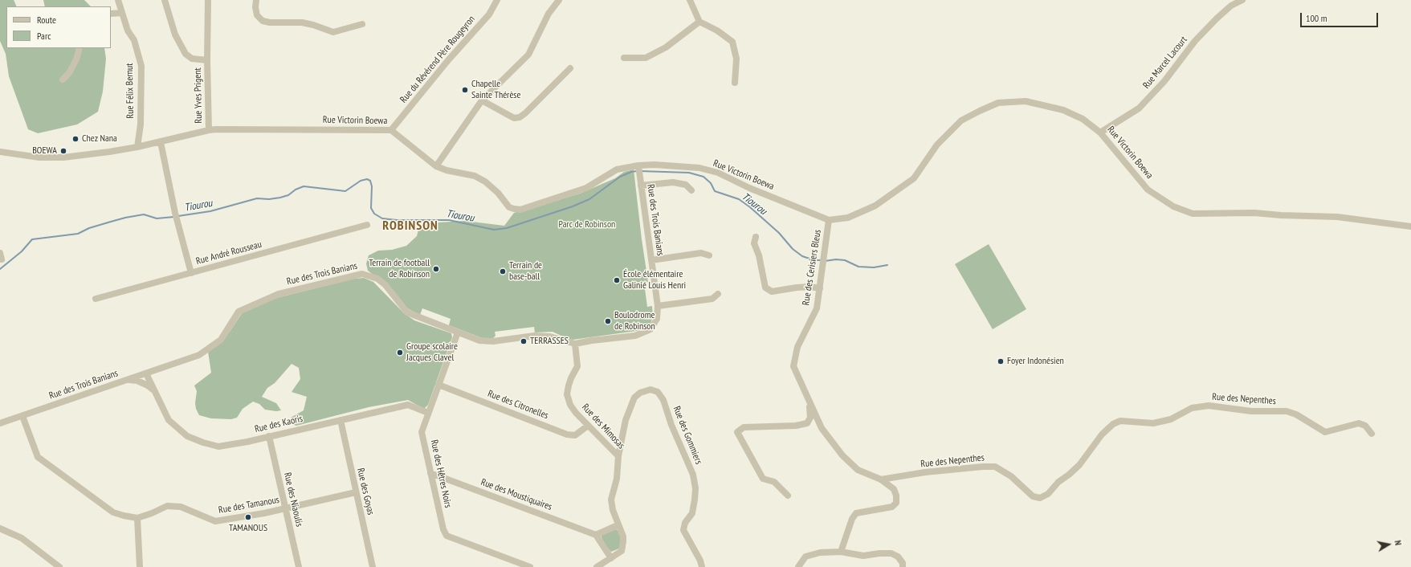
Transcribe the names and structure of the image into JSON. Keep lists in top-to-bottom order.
{
  "streets": {
    "street": [
      "Rue du Révérend Père Rougeyron",
      "Rue Marcel Lacourt",
      "Rue Félix Bernut",
      "Rue Yves Prigent",
      "Rue Victorin Boewa",
      "Rue des Trois Banians",
      "Rue André Rousseau",
      "Rue des Cerisiers Bleus",
      "Rue des Nepenthes",
      "Rue des Citronelles",
      "Rue des Kaoris",
      "Rue des Mimosas",
      "Rue des Gommiers",
      "Rue des Hêtres Noirs",
      "Rue des Goyas",
      "Rue des Moustiquaires",
      "Rue des Niaoulis",
      "Rue des Tamanous"
    ]
  },
  "crossings": [
    ["Rue du Révérend Père Rougeyron", "Rue Victorin Boewa"],
    ["Rue Marcel Lacourt", "Rue Victorin Boewa"],
    ["Rue Félix Bernut", "Rue Victorin Boewa"],
    ["Rue Yves Prigent", "Rue Victorin Boewa"],
    ["Rue Victorin Boewa", "Rue des Trois Banians"],
    ["Rue Victorin Boewa", "Rue des Cerisiers Bleus"],
    ["Rue des Trois Banians", "Rue des Kaoris"],
    ["Rue des Trois Banians", "Rue des Mimosas"],
    ["Rue des Trois Banians", "Rue des Hêtres Noirs"],
    ["Rue des Cerisiers Bleus", "Rue des Nepenthes"],
    ["Rue des Citronelles", "Rue des Mimosas"],
    ["Rue des Citronelles", "Rue des Hêtres Noirs"],
    ["Rue des Kaoris", "Rue des Hêtres Noirs"],
    ["Rue des Kaoris", "Rue des Goyas"],
    ["Rue des Kaoris", "Rue des Niaoulis"],
    ["Rue des Mimosas", "Rue des Gommiers"],
    ["Rue des Hêtres Noirs", "Rue des Moustiquaires"],
    ["Rue des Goyas", "Rue des Tamanous"],
    ["Rue des Niaoulis", "Rue des Tamanous"]
  ],
  "districts": ["ROBINSON"],
  "water": ["Tiourou"],
  "parks": ["Parc de Robinson"],
  "places": [
    "Chapelle Sainte Thérèse",
    "Chez Nana",
    "BOEWA",
    "Terrain de football de Robinson",
    "Terrain de base-ball",
    "École élémentaire Galinié Louis Henri",
    "Boulodrome de Robinson",
    "TERRASSES",
    "Groupe scolaire Jacques Clavel",
    "Foyer Indonésien",
    "TAMANOUS"
  ],
  "legend": ["Route", "Parc"],
  "scale_bar": "100 m",
  "north": "right"
}
